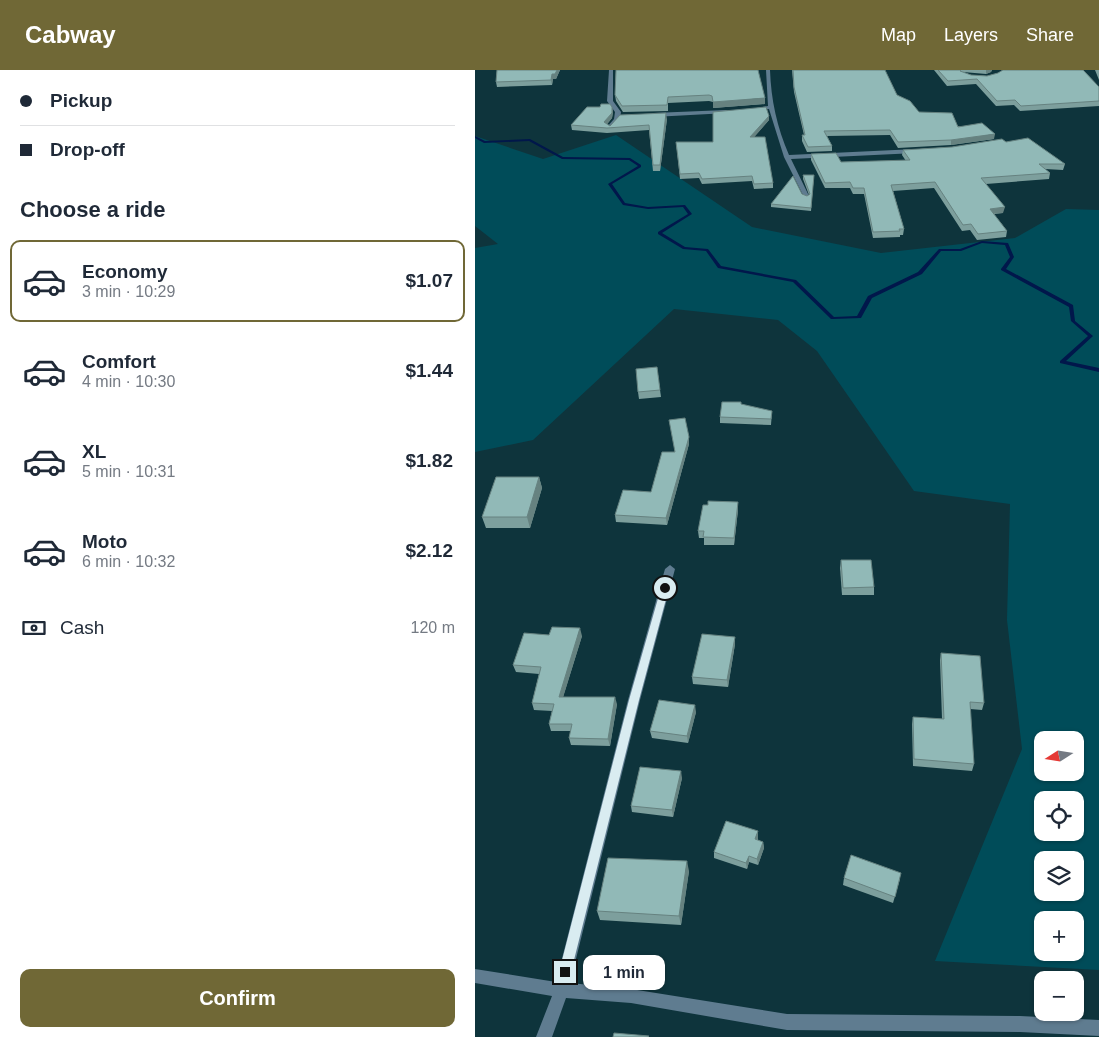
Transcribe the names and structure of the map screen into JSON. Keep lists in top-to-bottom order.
{
  "north": "left",
  "page": {
    "header": "Cabway",
    "nav": ["Map", "Layers", "Share"],
    "banner": ["Pickup", "Drop-off"],
    "heading": "Choose a ride",
    "list": [
      {
        "name": "Economy",
        "note": "3 min · 10:29",
        "value": "$1.07"
      },
      {
        "name": "Comfort",
        "note": "4 min · 10:30",
        "value": "$1.44"
      },
      {
        "name": "XL",
        "note": "5 min · 10:31",
        "value": "$1.82"
      },
      {
        "name": "Moto",
        "note": "6 min · 10:32",
        "value": "$2.12"
      }
    ],
    "pay": ["Cash", "120 m"],
    "map_buttons": ["+", "−"],
    "bubble": "1 min",
    "buttons": "Confirm"
  }
}
